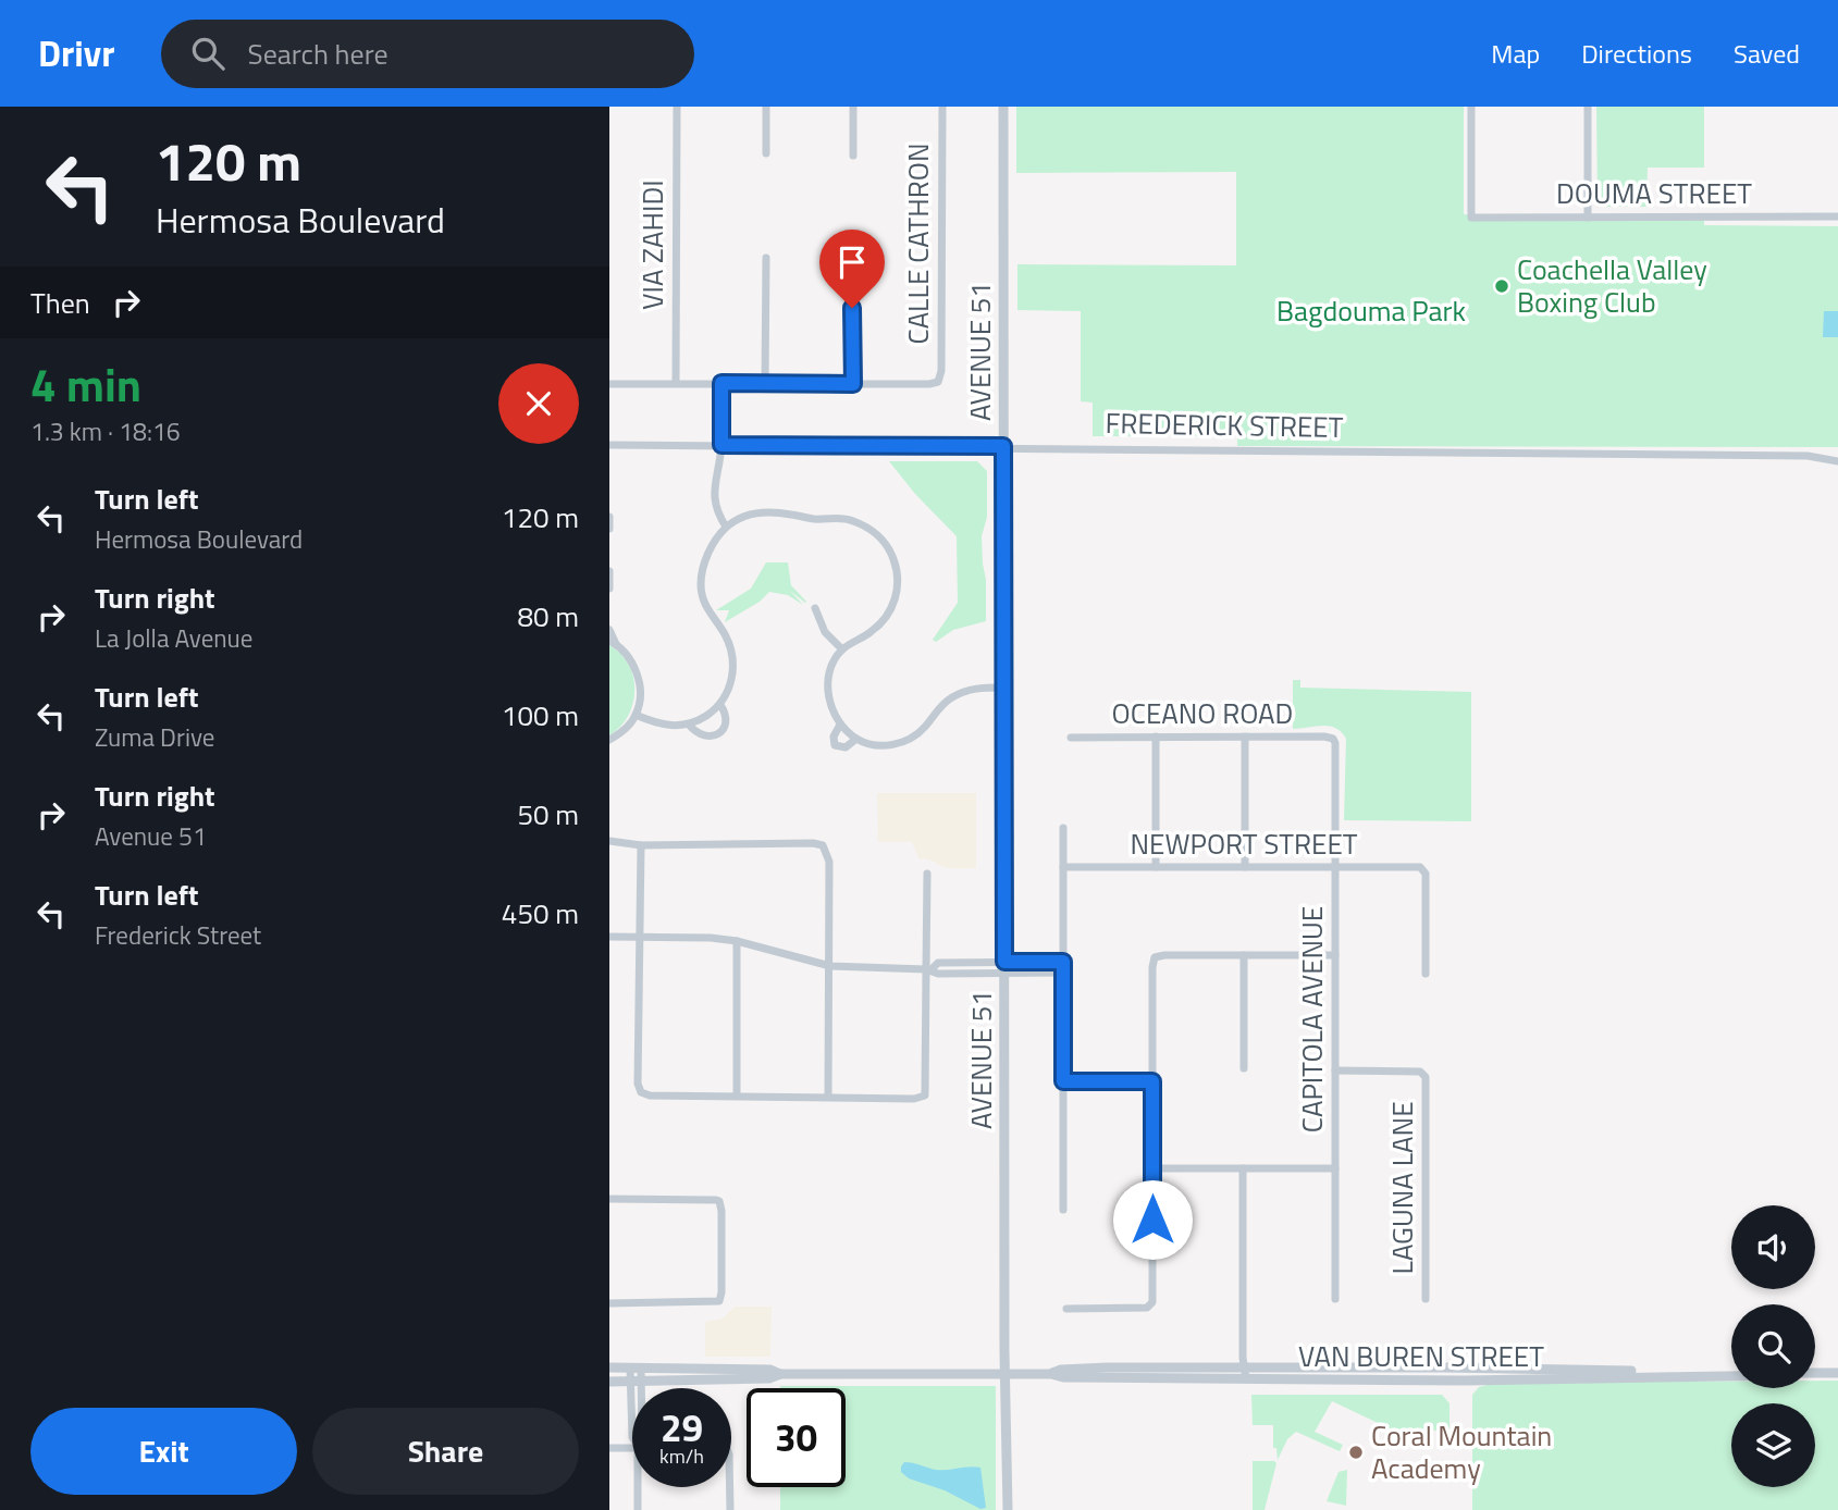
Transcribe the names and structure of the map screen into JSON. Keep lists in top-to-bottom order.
{
  "streets": {
    "street": [
      "DOUMA STREET",
      "CALLE CATHRON",
      "VIA ZAHIDI",
      "AVENUE 51",
      "FREDERICK STREET",
      "OCEANO ROAD",
      "NEWPORT STREET",
      "CAPITOLA AVENUE",
      "LAGUNA LANE",
      "VAN BUREN STREET"
    ]
  },
  "crossings": [
    ["AVENUE 51", "FREDERICK STREET"],
    ["AVENUE 51", "VAN BUREN STREET"],
    ["OCEANO ROAD", "CAPITOLA AVENUE"],
    ["NEWPORT STREET", "CAPITOLA AVENUE"],
    ["CAPITOLA AVENUE", "LAGUNA LANE"]
  ],
  "parks": ["Bagdouma Park"],
  "places": ["Coachella Valley Boxing Club", "Coral Mountain Academy"],
  "page": {
    "header": "Drivr",
    "search": "Search here",
    "nav": ["Map", "Directions", "Saved"],
    "turn": ["120 m", "Hermosa Boulevard"],
    "then": "Then",
    "heading": ["4 min", "1.3 km · 18:16"],
    "list": [
      {
        "name": "Turn left",
        "note": "Hermosa Boulevard",
        "value": "120 m"
      },
      {
        "name": "Turn right",
        "note": "La Jolla Avenue",
        "value": "80 m"
      },
      {
        "name": "Turn left",
        "note": "Zuma Drive",
        "value": "100 m"
      },
      {
        "name": "Turn right",
        "note": "Avenue 51",
        "value": "50 m"
      },
      {
        "name": "Turn left",
        "note": "Frederick Street",
        "value": "450 m"
      }
    ],
    "speed": "29 km/h",
    "limit": "30",
    "buttons": ["Exit", "Share"]
  }
}
